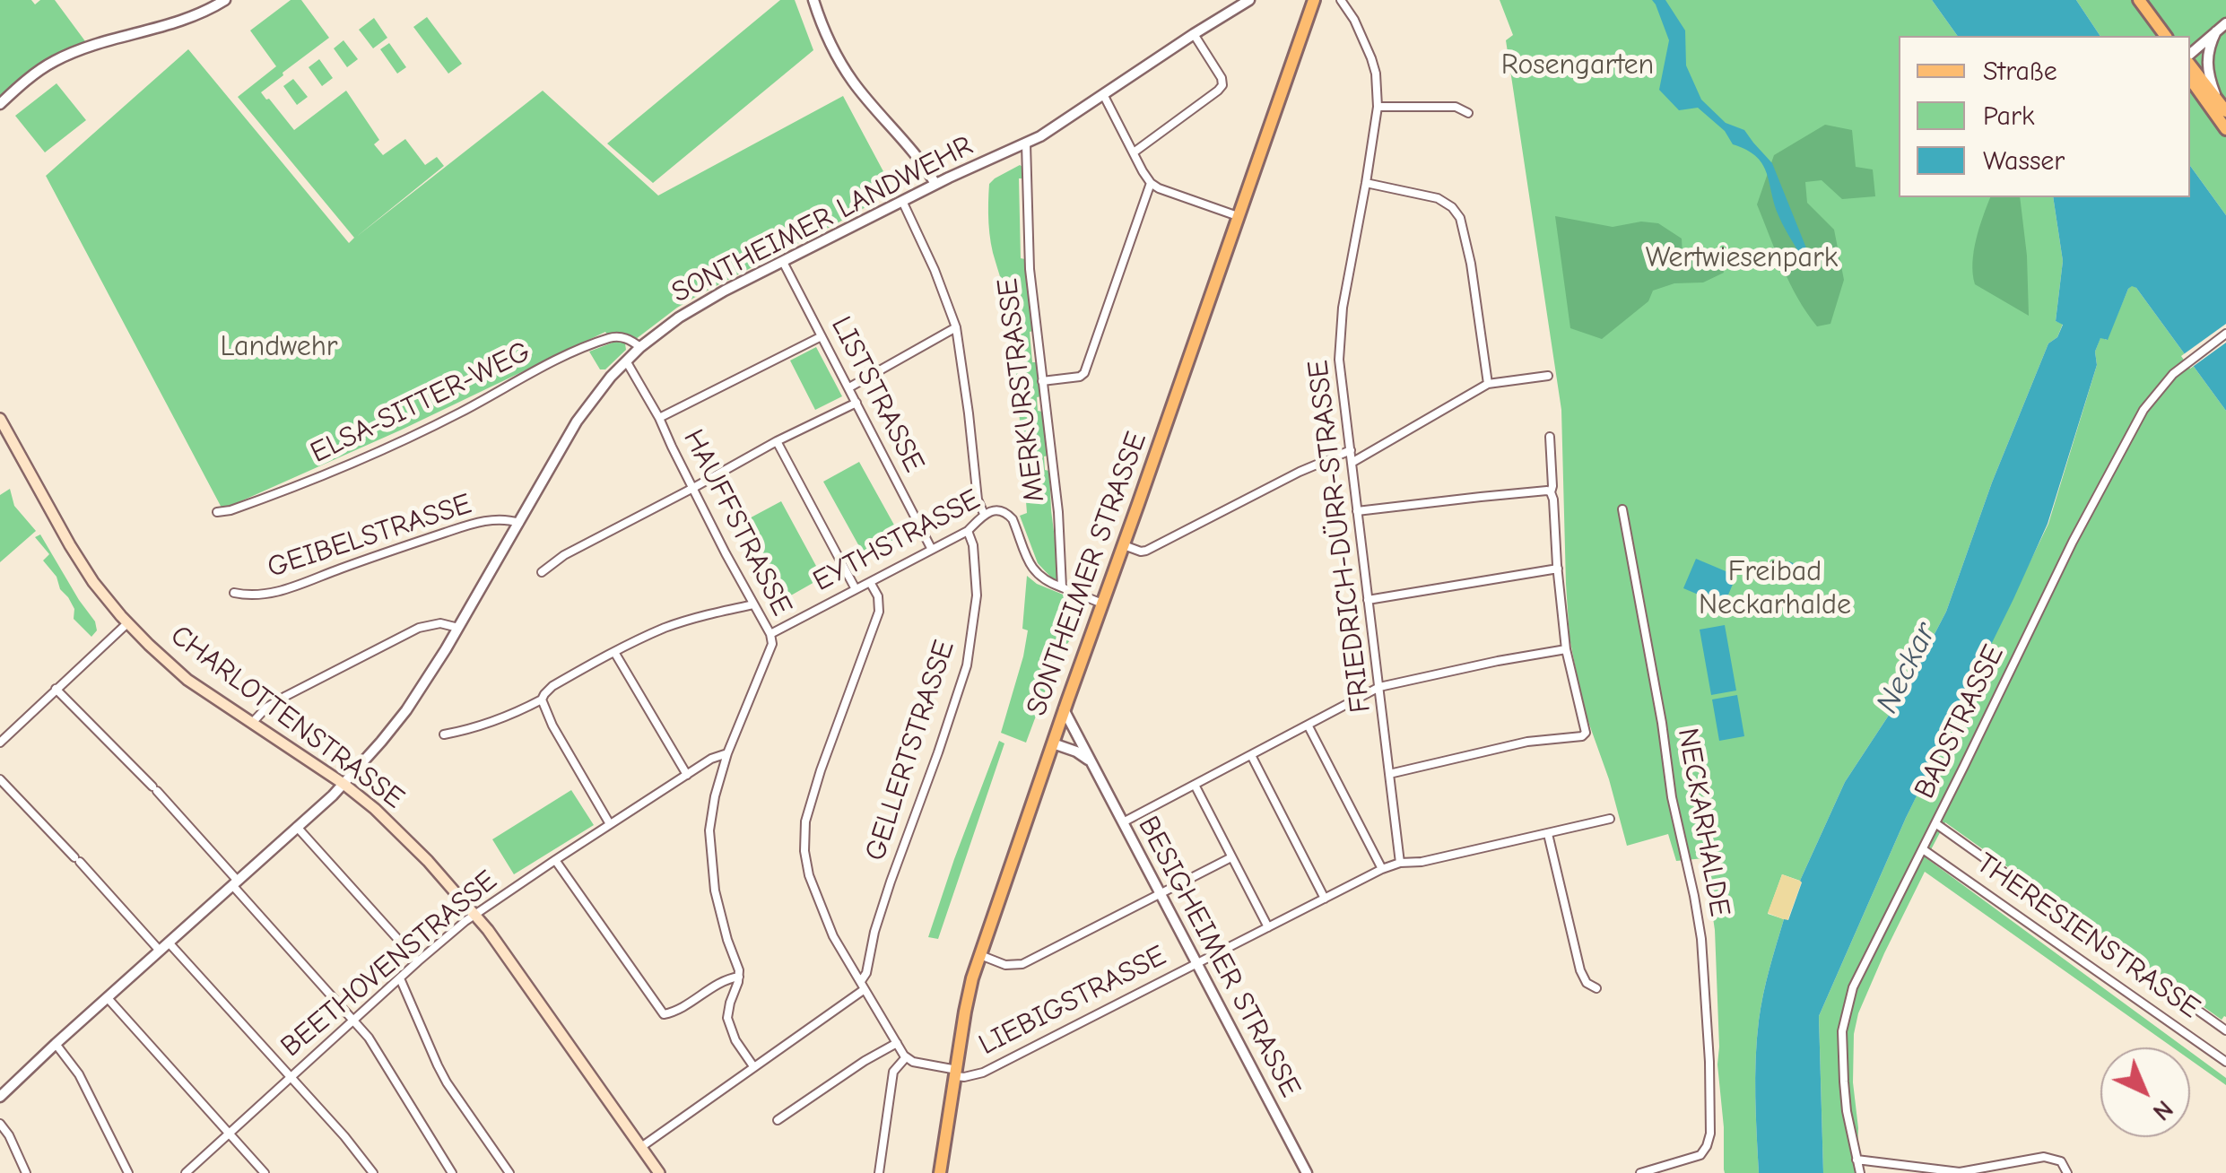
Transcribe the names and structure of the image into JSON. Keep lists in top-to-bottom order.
{
  "streets": {
    "main road": ["SONTHEIMER STRASSE", "CHARLOTTENSTRASSE"],
    "street": [
      "SONTHEIMER LANDWEHR",
      "MERKURSTRASSE",
      "LISTSTRASSE",
      "ELSA-SITTER-WEG",
      "HAUFFSTRASSE",
      "GEIBELSTRASSE",
      "FRIEDRICH-DÜRR-STRASSE",
      "EYTHSTRASSE",
      "BADSTRASSE",
      "GELLERTSTRASSE",
      "NECKARHALDE",
      "THERESIENSTRASSE",
      "BESIGHEIMER STRASSE",
      "BEETHOVENSTRASSE",
      "LIEBIGSTRASSE"
    ]
  },
  "crossings": [
    ["SONTHEIMER LANDWEHR", "MERKURSTRASSE"],
    ["SONTHEIMER LANDWEHR", "LISTSTRASSE"],
    ["SONTHEIMER LANDWEHR", "ELSA-SITTER-WEG"],
    ["SONTHEIMER LANDWEHR", "HAUFFSTRASSE"],
    ["SONTHEIMER LANDWEHR", "GEIBELSTRASSE"],
    ["SONTHEIMER LANDWEHR", "CHARLOTTENSTRASSE"],
    ["MERKURSTRASSE", "EYTHSTRASSE"],
    ["LISTSTRASSE", "EYTHSTRASSE"],
    ["HAUFFSTRASSE", "EYTHSTRASSE"],
    ["HAUFFSTRASSE", "BEETHOVENSTRASSE"],
    ["FRIEDRICH-DÜRR-STRASSE", "LIEBIGSTRASSE"],
    ["EYTHSTRASSE", "GELLERTSTRASSE"],
    ["SONTHEIMER STRASSE", "BESIGHEIMER STRASSE"],
    ["SONTHEIMER STRASSE", "LIEBIGSTRASSE"],
    ["CHARLOTTENSTRASSE", "BEETHOVENSTRASSE"],
    ["BADSTRASSE", "THERESIENSTRASSE"],
    ["BESIGHEIMER STRASSE", "LIEBIGSTRASSE"]
  ],
  "water": ["Neckar"],
  "parks": [
    "Rosengarten",
    "Wertwiesenpark",
    "Landwehr",
    "Freibad Neckarhalde"
  ],
  "legend": ["Straße", "Park", "Wasser"],
  "north": "bottom right"
}
